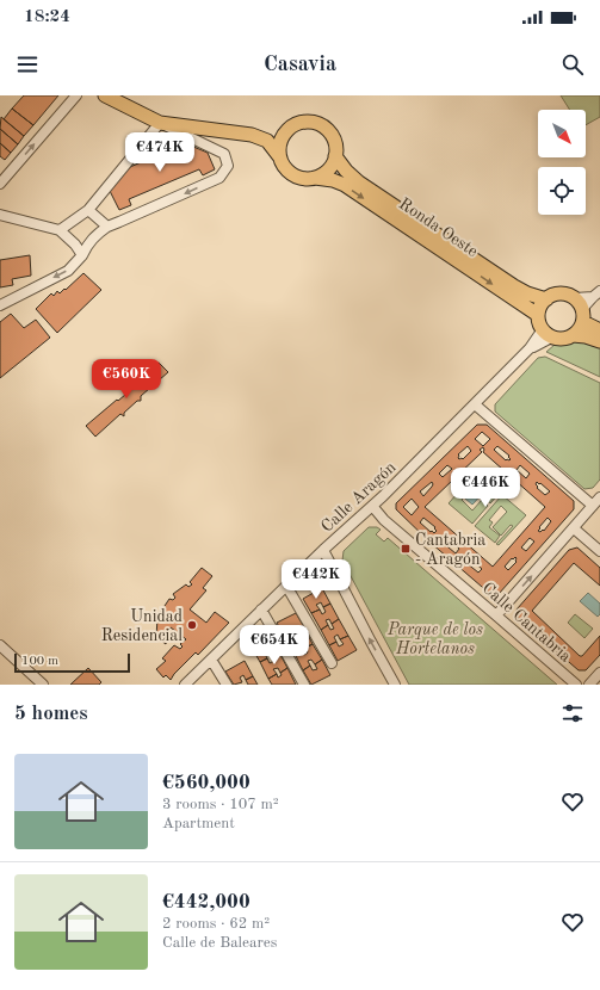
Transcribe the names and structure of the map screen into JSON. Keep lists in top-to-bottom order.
{
  "streets": {
    "main road": ["Ronda Oeste"],
    "street": ["Calle Aragón", "Calle Cantabria"]
  },
  "crossings": [
    ["Ronda Oeste", "Calle Aragón"],
    ["Calle Aragón", "Calle Cantabria"]
  ],
  "parks": ["Parque de los Hortelanos"],
  "places": {
    "transit": ["Cantabria - Aragón"],
    "other": ["Unidad Residencial"]
  },
  "scale_bar": "100 m",
  "north": "bottom right",
  "page": {
    "status": "18:24",
    "header": "Casavia",
    "price": [
      "€474K",
      "€560K",
      "€446K",
      "€442K",
      "€654K"
    ],
    "scale": "100 m",
    "heading": "5 homes",
    "list": [
      {
        "name": "€560,000",
        "note": "3 rooms · 107 m² · Apartment"
      },
      {
        "name": "€442,000",
        "note": "2 rooms · 62 m² · Calle de Baleares"
      }
    ]
  }
}
